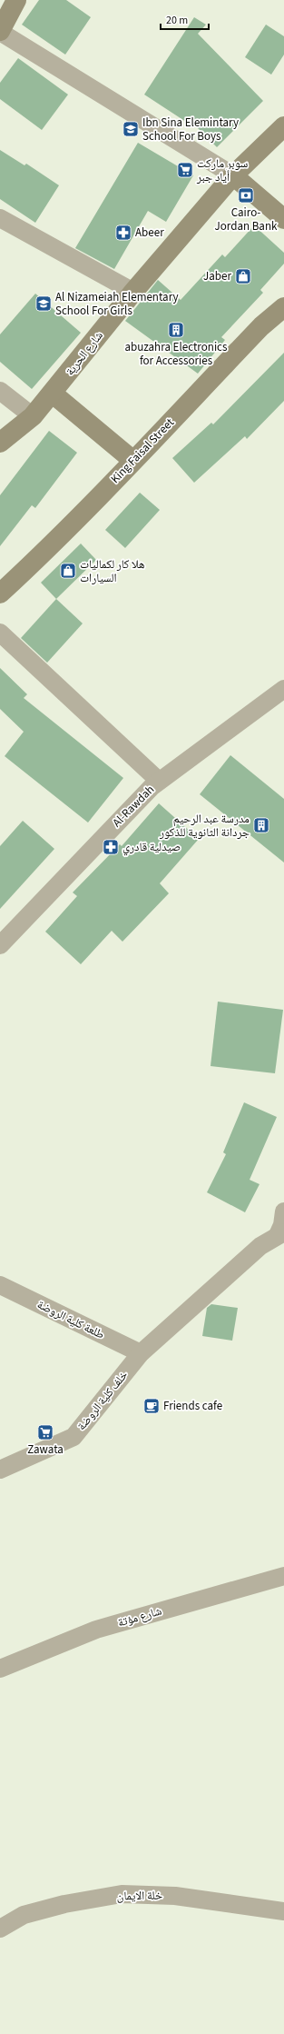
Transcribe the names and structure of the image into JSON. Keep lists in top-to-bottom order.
{
  "streets": {
    "main road": ["شارع الحرية", "King Faisal Street"],
    "street": [
      "Al-Rawdah",
      "طلعة كلية الروضة",
      "خلف كلية الروضة",
      "شارع مؤتة",
      "خلة الايمان"
    ]
  },
  "crossings": [
    ["طلعة كلية الروضة", "خلف كلية الروضة"]
  ],
  "places": {
    "school or university": ["Ibn Sina Elemintary School For Boys", "Al Nizameiah Elementary School For Girls"],
    "supermarket": ["سوبر ماركت أياد جبر", "Zawata"],
    "bank": ["Cairo- Jordan Bank"],
    "pharmacy": ["Abeer", "صيدلية قادري"],
    "shop": ["Jaber", "هلا كار لكماليات السيارات"],
    "building": ["abuzahra Electronics for Accessories", "مدرسة عبد الرحيم جردانة الثانوية للذكور"],
    "cafe": ["Friends cafe"]
  },
  "scale_bar": "20 m"
}
